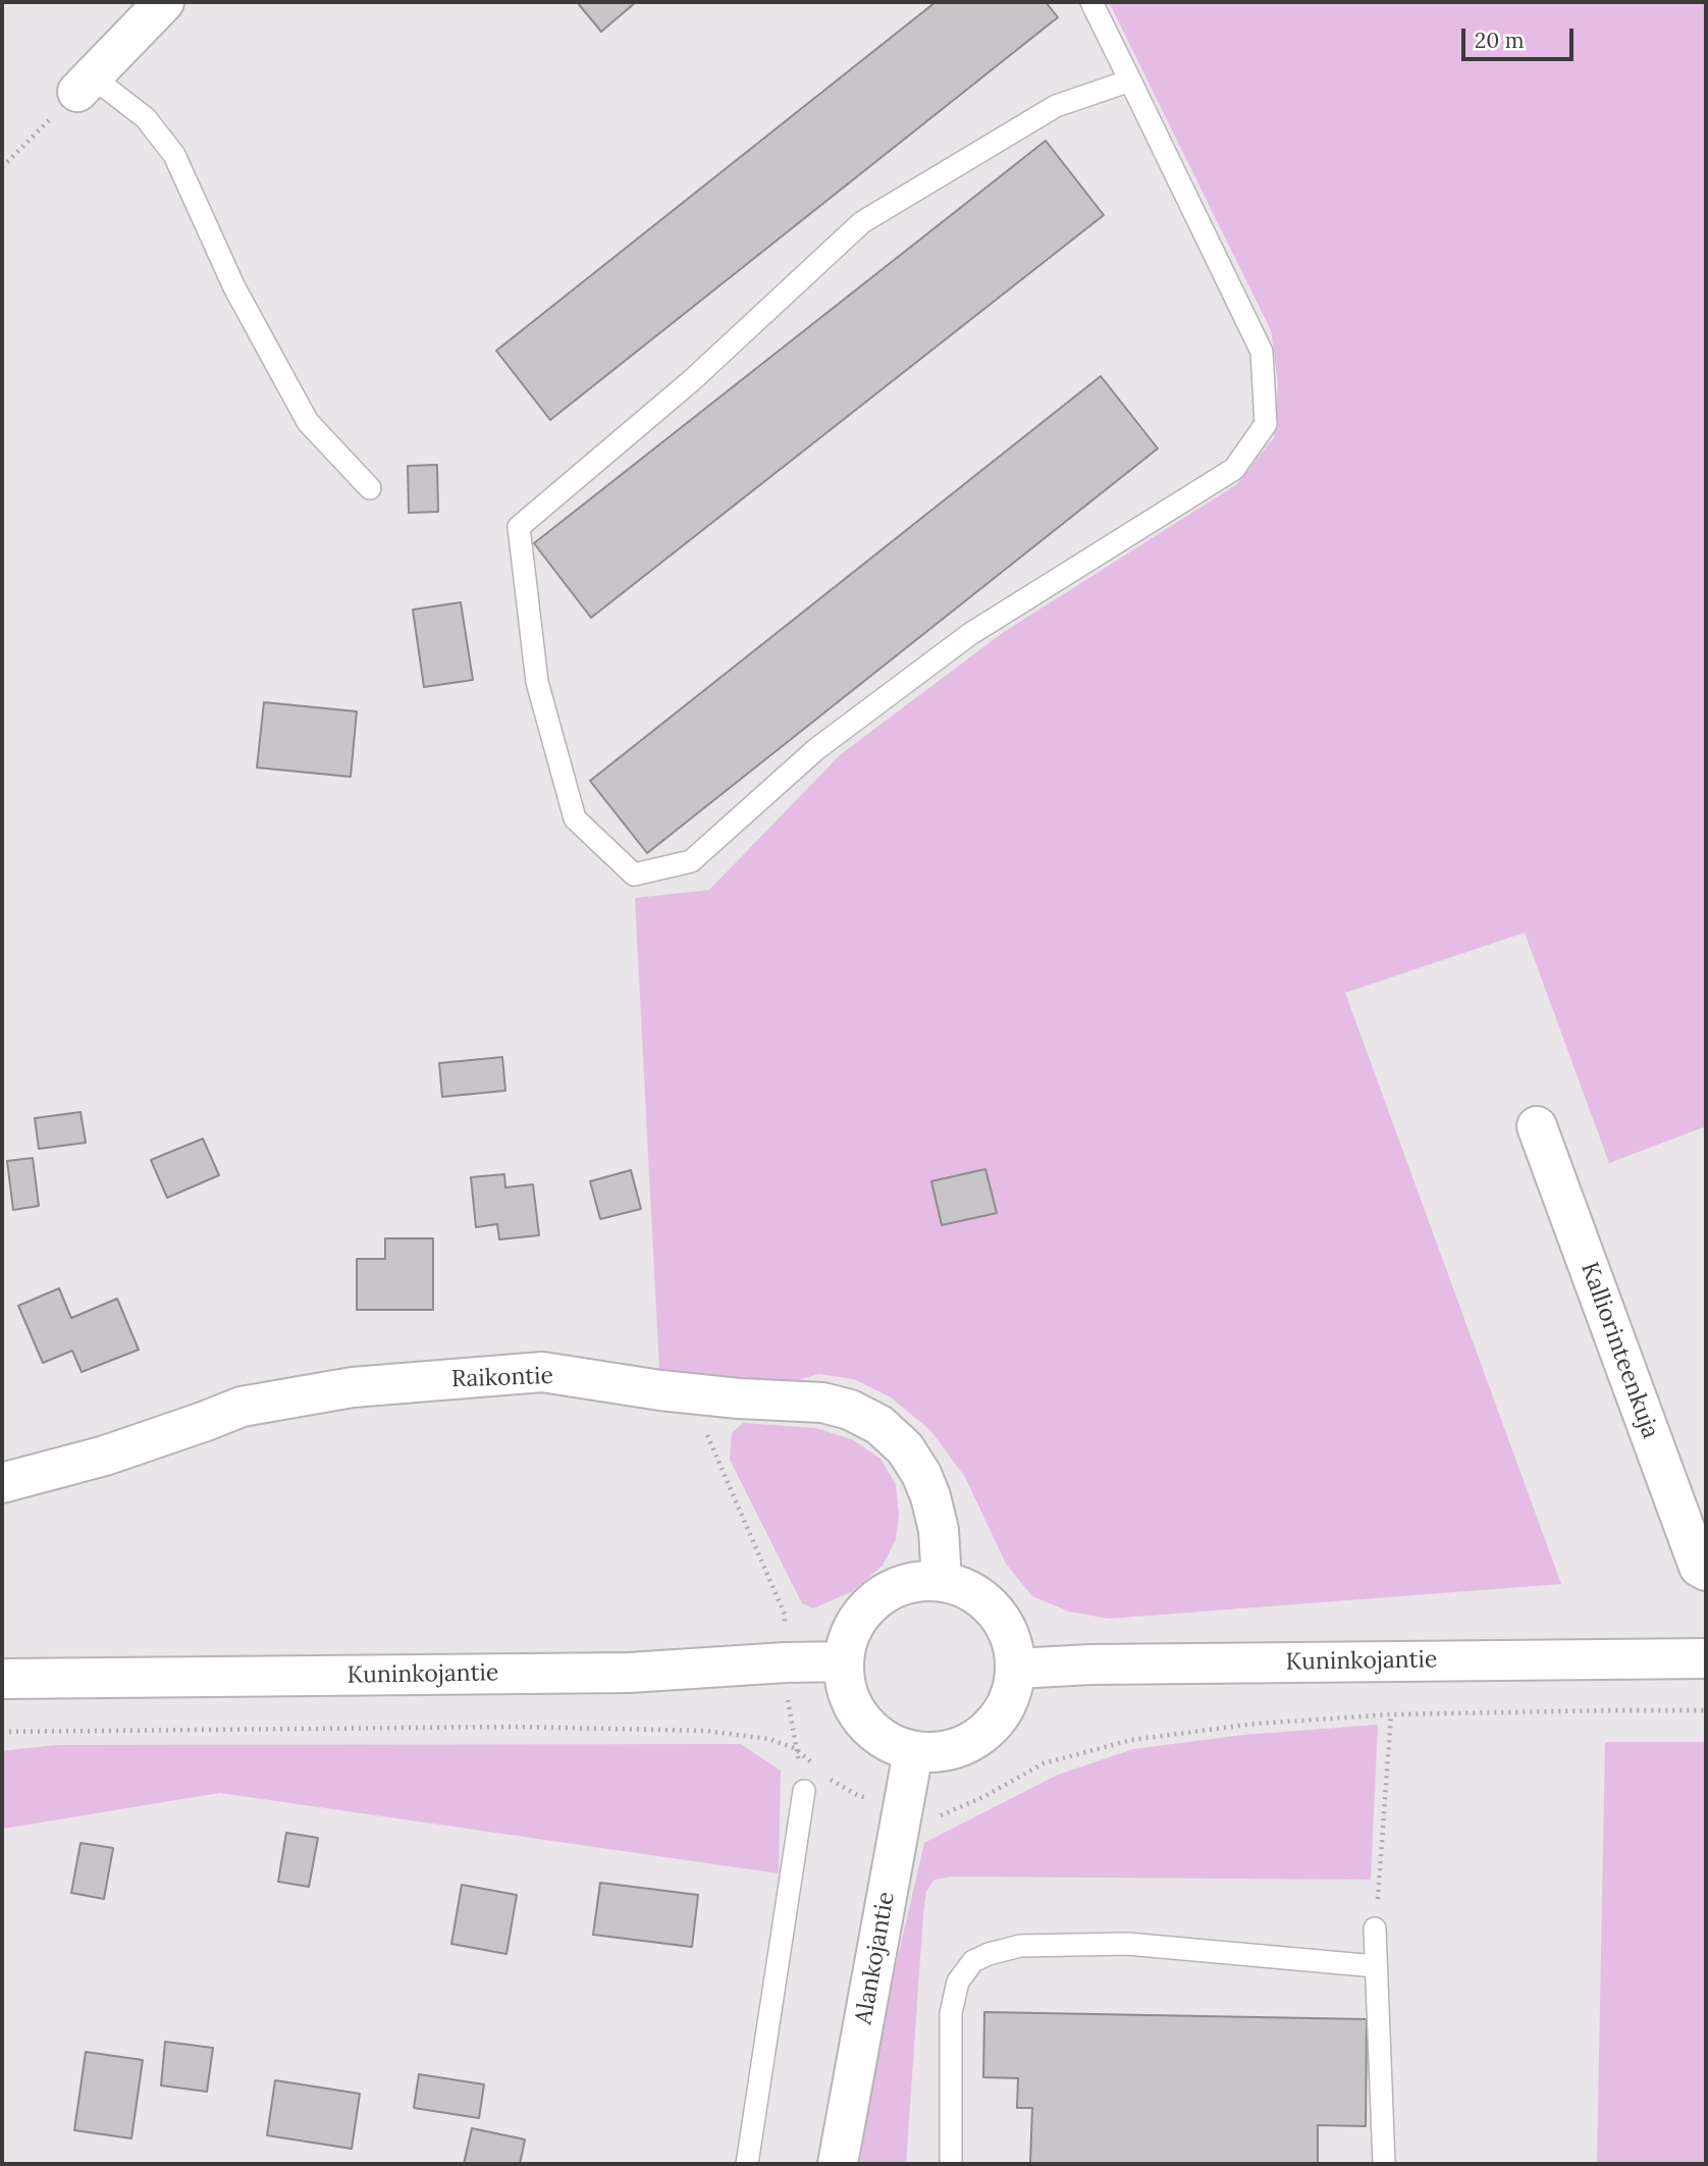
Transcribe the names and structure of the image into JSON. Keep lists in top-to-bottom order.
{
  "streets": {
    "main road": [
      "Kalliorinteenkuja",
      "Raikontie",
      "Kuninkojantie",
      "Alankojantie"
    ]
  },
  "crossings": [
    ["Raikontie", "Kuninkojantie"],
    ["Raikontie", "Alankojantie"],
    ["Kuninkojantie", "Alankojantie"]
  ],
  "scale_bar": "20 m"
}
